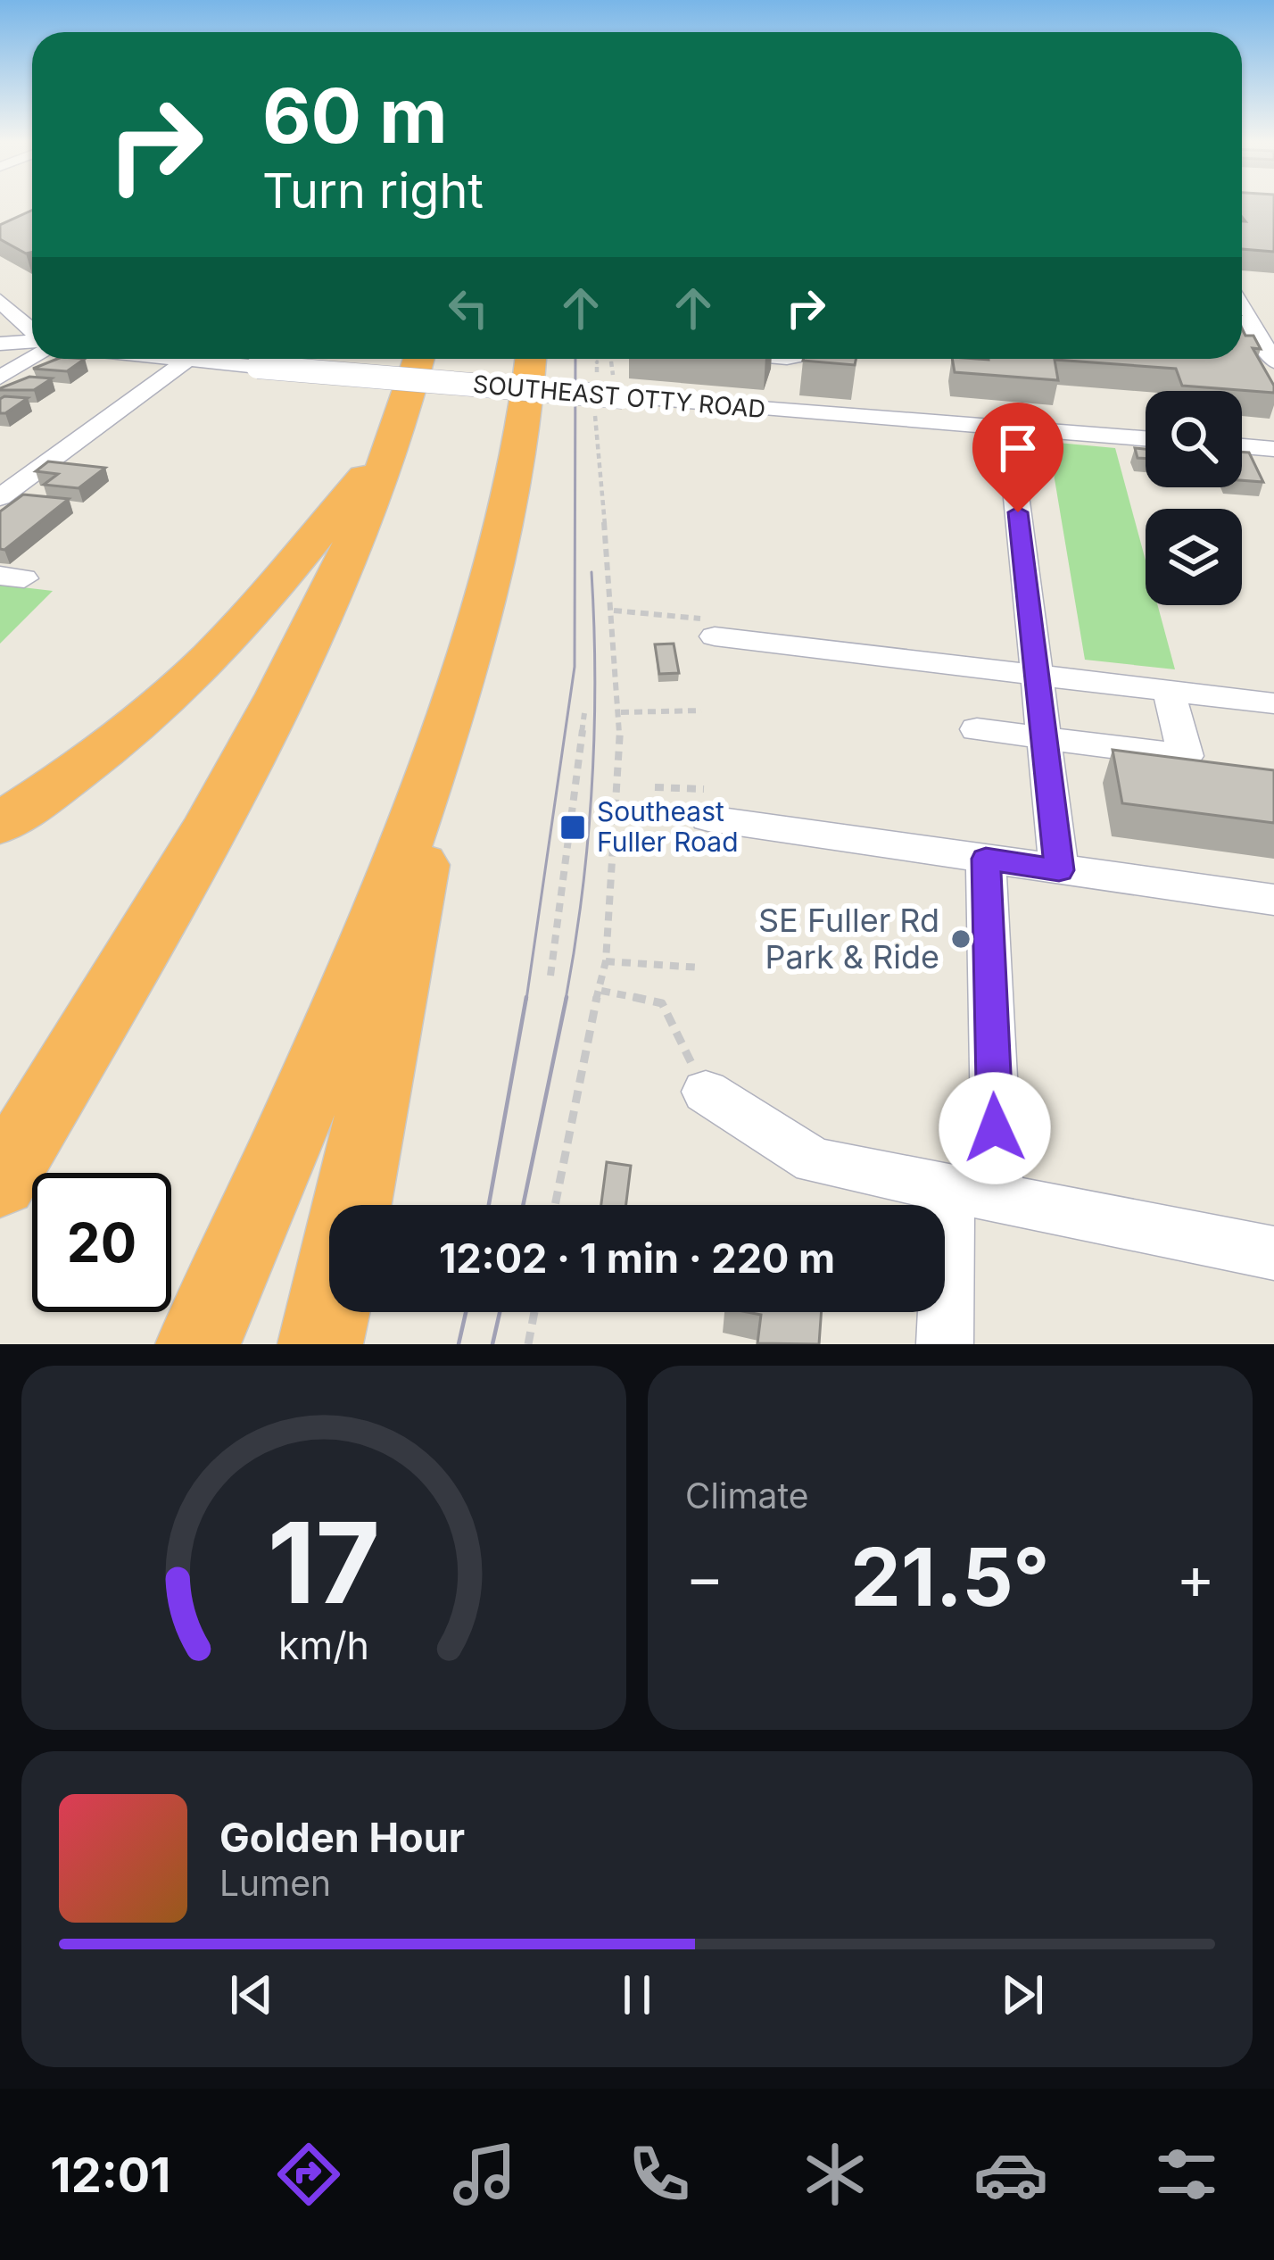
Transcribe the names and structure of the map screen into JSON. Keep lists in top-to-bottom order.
{
  "streets": {
    "street": ["SOUTHEAST OTTY ROAD"]
  },
  "places": {
    "transit": ["Southeast Fuller Road"],
    "other": ["SE Fuller Rd Park & Ride"]
  },
  "page": {
    "turn": ["60 m", "Turn right"],
    "limit": "20",
    "trip": "12:02 · 1 min · 220 m",
    "tile": "Climate",
    "heat": ["−", "21.5°", "+"],
    "song": ["Golden Hour", "Lumen"],
    "tabs": "12:01",
    "gauge": ["17", "km/h"]
  }
}
